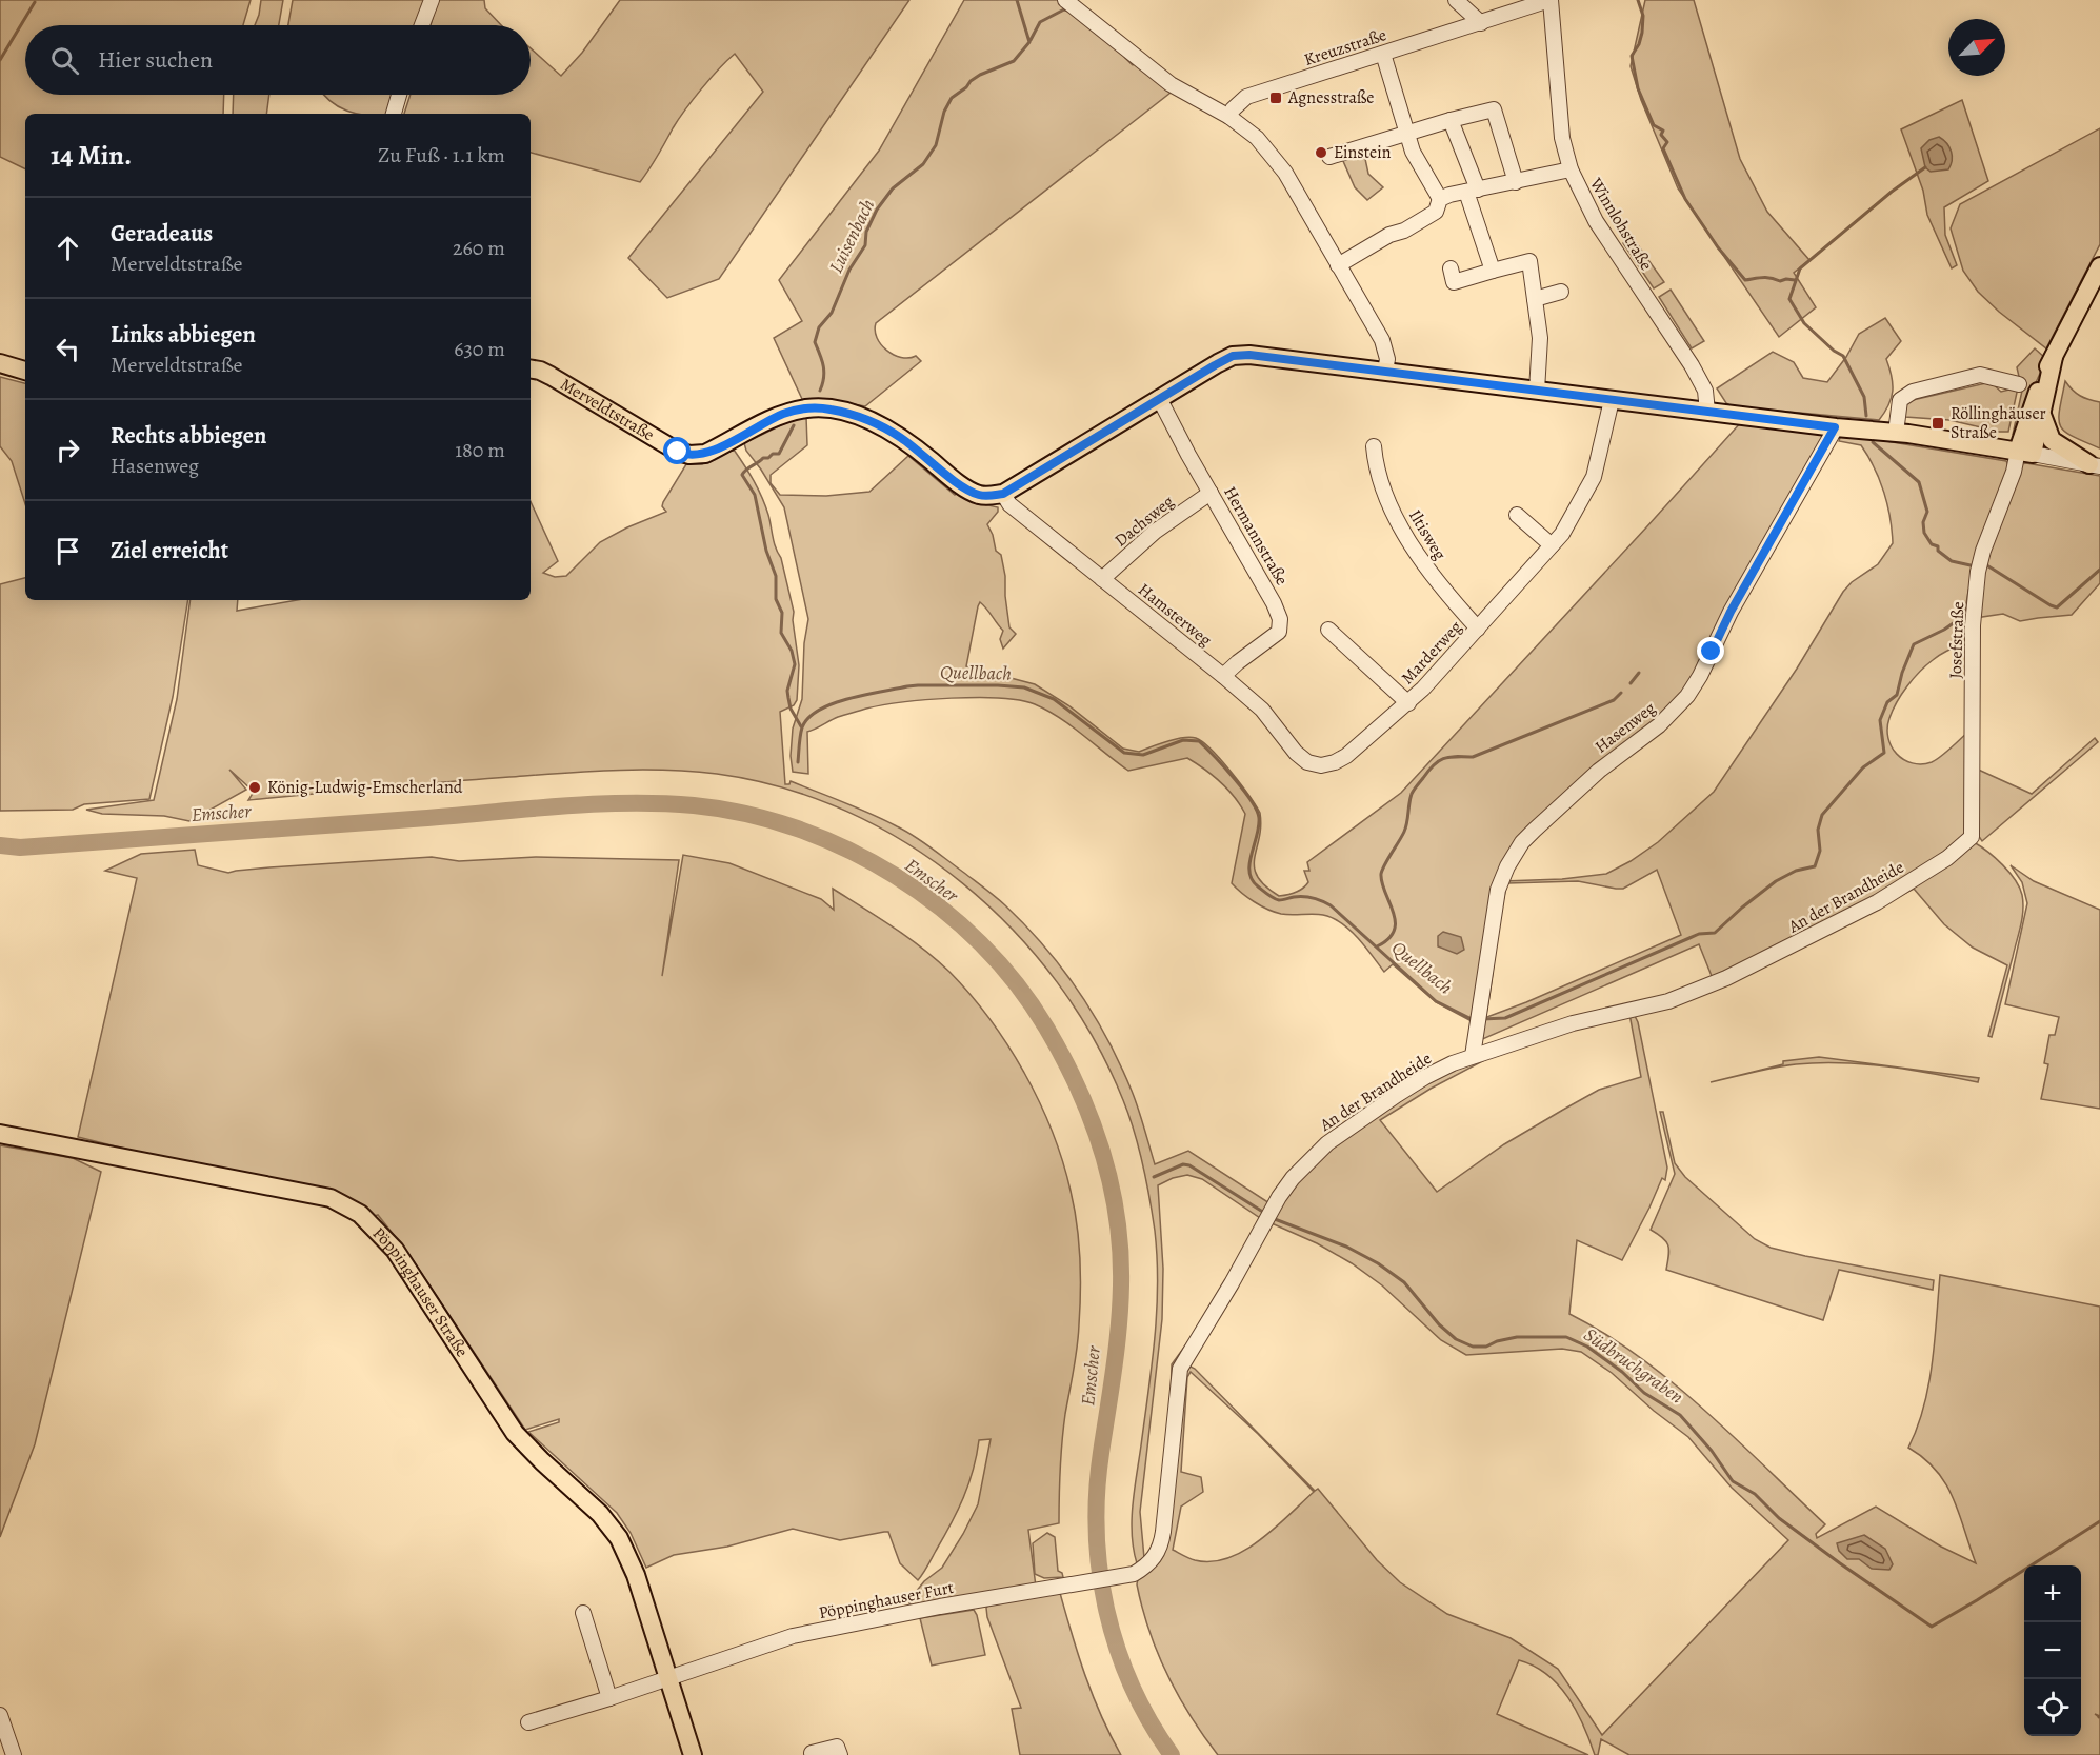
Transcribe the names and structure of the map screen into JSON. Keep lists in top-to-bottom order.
{
  "streets": {
    "main road": ["Merveldtstraße", "Pöppinghauser Straße"],
    "street": [
      "Kreuzstraße",
      "Winnlohstraße",
      "Dachsweg",
      "Iltisweg",
      "Hermannstraße",
      "Hamsterweg",
      "Josefstraße",
      "Marderweg",
      "Hasenweg",
      "An der Brandheide",
      "Pöppinghauser Furt"
    ]
  },
  "crossings": [
    ["Kreuzstraße", "Winnlohstraße"],
    ["Merveldtstraße", "Hamsterweg"],
    ["Dachsweg", "Hermannstraße"],
    ["Dachsweg", "Hamsterweg"],
    ["Iltisweg", "Marderweg"],
    ["Hermannstraße", "Hamsterweg"],
    ["Hamsterweg", "Marderweg"],
    ["Josefstraße", "An der Brandheide"],
    ["Hasenweg", "An der Brandheide"],
    ["An der Brandheide", "Pöppinghauser Furt"],
    ["Pöppinghauser Straße", "Pöppinghauser Furt"]
  ],
  "water": [
    "Luisenbach",
    "Quellbach",
    "Emscher",
    "Südbruchgraben"
  ],
  "places": {
    "transit": ["Agnesstraße", "Röllinghäuser Straße"],
    "other": ["Einstein", "König-Ludwig-Emscherland"]
  },
  "north": "top right",
  "page": {
    "search": "Hier suchen",
    "heading": ["14 Min.", "Zu Fuß · 1.1 km"],
    "list": [
      ["Geradeaus", "Merveldtstraße", "260 m"],
      ["Links abbiegen", "Merveldtstraße", "630 m"],
      ["Rechts abbiegen", "Hasenweg", "180 m"],
      "Ziel erreicht"
    ],
    "map_buttons": ["+", "−"]
  }
}
